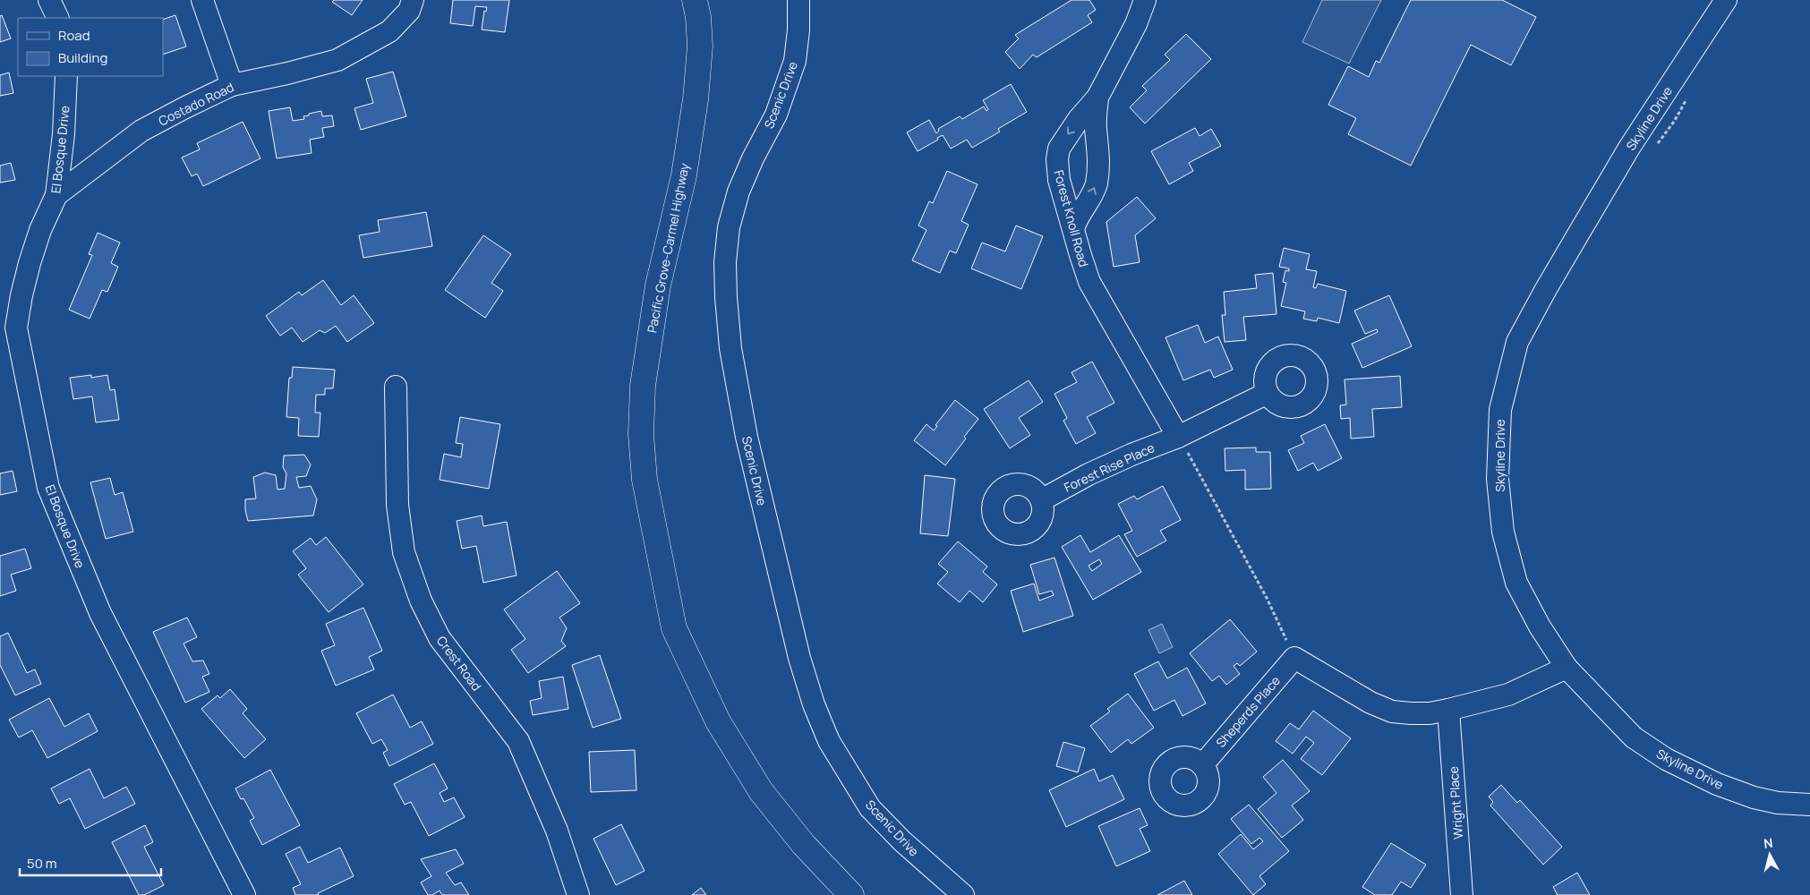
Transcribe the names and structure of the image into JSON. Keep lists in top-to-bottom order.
{
  "streets": {
    "main road": ["Pacific Grove-Carmel Highway"],
    "street": [
      "Scenic Drive",
      "Costado Road",
      "Skyline Drive",
      "El Bosque Drive",
      "Forest Knoll Road",
      "Forest Rise Place",
      "Crest Road",
      "Sheperds Place",
      "Wright Place"
    ]
  },
  "crossings": [
    ["Costado Road", "El Bosque Drive"],
    ["Forest Knoll Road", "Forest Rise Place"]
  ],
  "legend": ["Road", "Building"],
  "scale_bar": "50 m",
  "north": "top"
}
